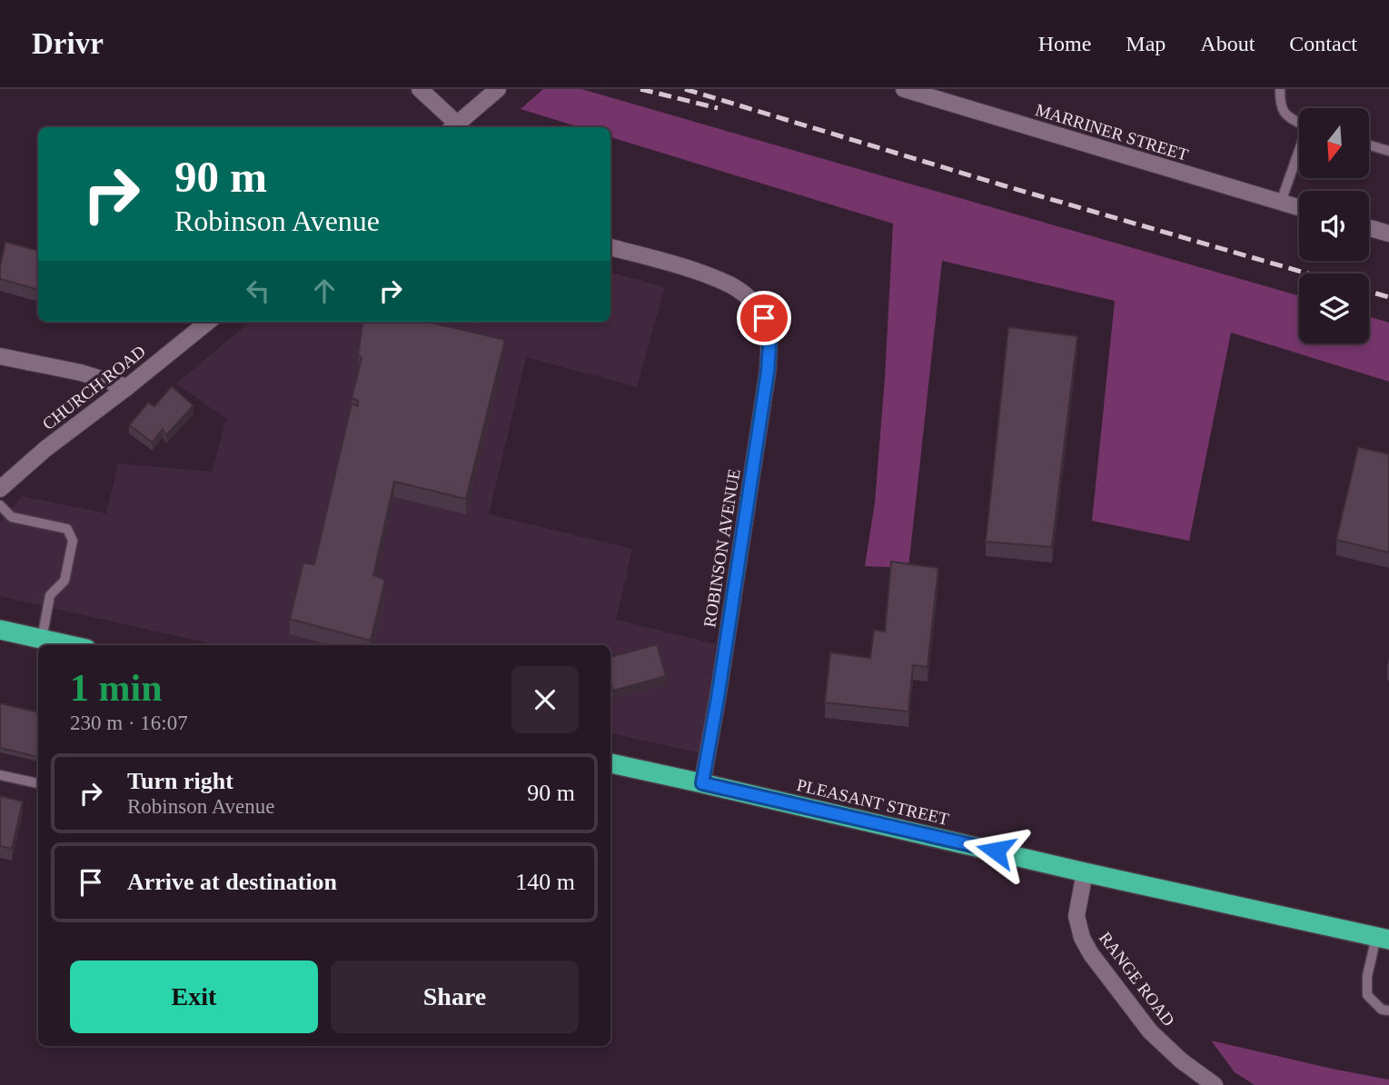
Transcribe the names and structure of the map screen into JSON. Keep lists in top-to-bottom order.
{
  "streets": {
    "highway": ["PLEASANT STREET"],
    "street": [
      "MARRINER STREET",
      "CHURCH ROAD",
      "ROBINSON AVENUE",
      "RANGE ROAD"
    ]
  },
  "crossings": [
    ["ROBINSON AVENUE", "PLEASANT STREET"],
    ["PLEASANT STREET", "RANGE ROAD"]
  ],
  "north": "bottom",
  "page": {
    "header": "Drivr",
    "nav": [
      "Home",
      "Map",
      "About",
      "Contact"
    ],
    "turn": ["90 m", "Robinson Avenue"],
    "heading": ["1 min", "230 m · 16:07"],
    "list": [
      {
        "name": "Turn right",
        "note": "Robinson Avenue",
        "value": "90 m"
      },
      {
        "name": "Arrive at destination",
        "value": "140 m"
      }
    ],
    "buttons": ["Exit", "Share"]
  }
}
